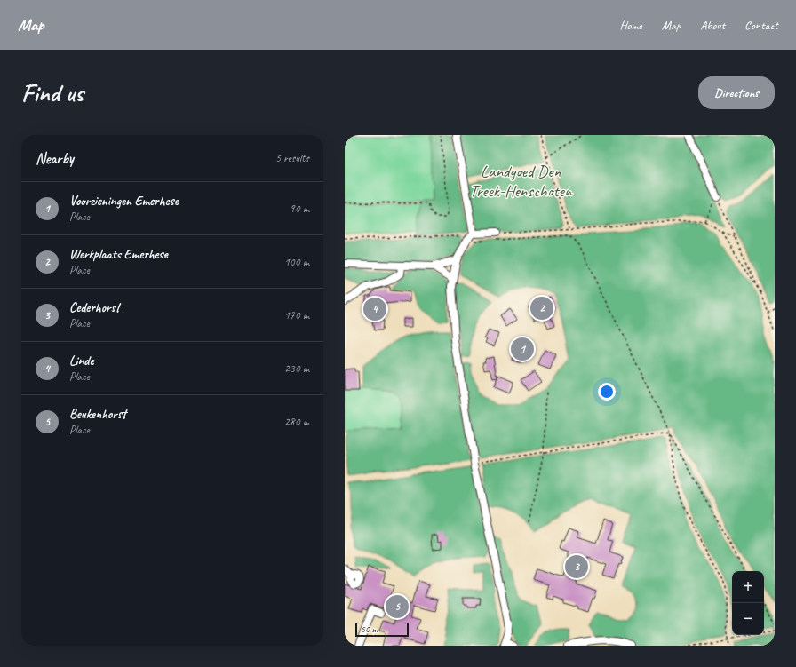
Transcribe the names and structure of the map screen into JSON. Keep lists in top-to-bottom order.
{
  "parks": ["Landgoed Den Treek-Henschoten"],
  "scale_bar": "50 m",
  "page": {
    "header": "Map",
    "nav": [
      "Home",
      "Map",
      "About",
      "Contact"
    ],
    "buttons": "Directions",
    "title": "Find us",
    "heading": ["Nearby", "5 results"],
    "list": [
      {
        "mark": "1",
        "name": "Voorzieningen Emerhese",
        "note": "Place",
        "value": "90 m"
      },
      {
        "mark": "2",
        "name": "Werkplaats Emerhese",
        "note": "Place",
        "value": "100 m"
      },
      {
        "mark": "3",
        "name": "Cederhorst",
        "note": "Place",
        "value": "170 m"
      },
      {
        "mark": "4",
        "name": "Linde",
        "note": "Place",
        "value": "230 m"
      },
      {
        "mark": "5",
        "name": "Beukenhorst",
        "note": "Place",
        "value": "280 m"
      }
    ],
    "pins": [
      "2",
      "4",
      "1",
      "3",
      "5"
    ],
    "map_buttons": ["+", "−"],
    "scale": "50 m"
  }
}
